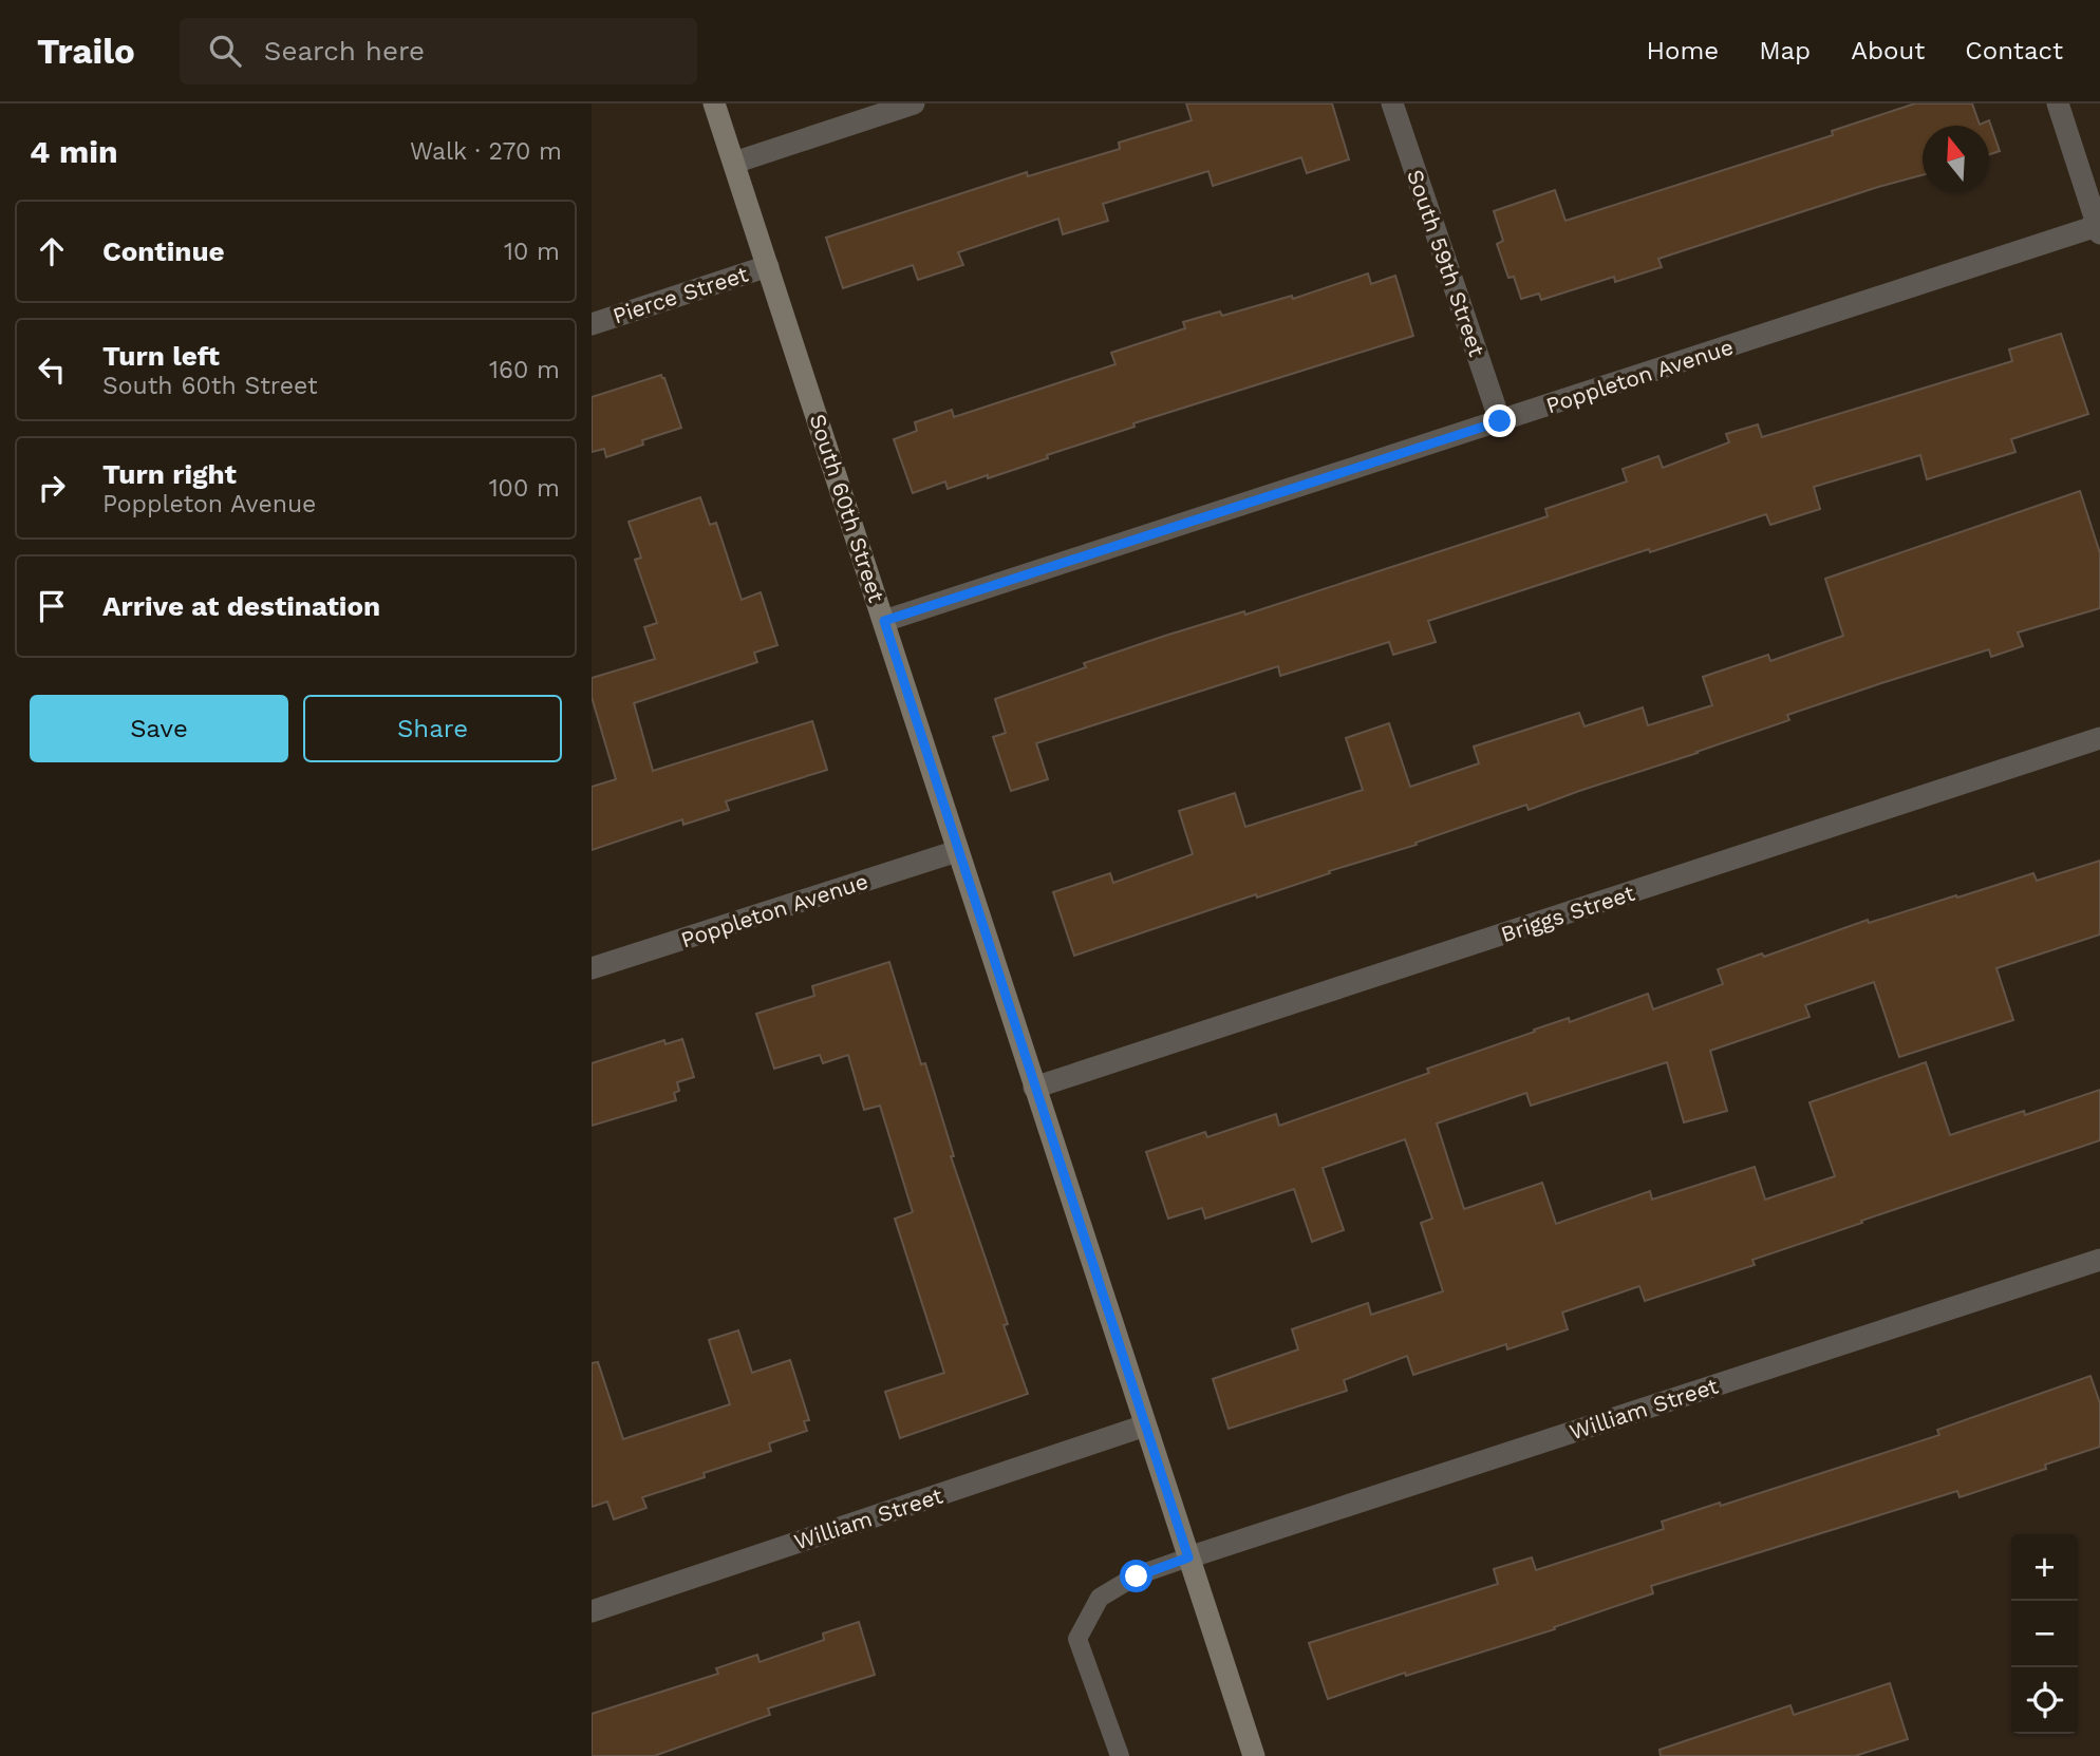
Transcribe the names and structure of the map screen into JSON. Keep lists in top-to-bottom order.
{
  "streets": {
    "main road": ["South 60th Street"],
    "street": [
      "South 59th Street",
      "Pierce Street",
      "Poppleton Avenue",
      "Briggs Street",
      "William Street"
    ]
  },
  "crossings": [
    ["South 59th Street", "Poppleton Avenue"],
    ["Pierce Street", "South 60th Street"],
    ["Poppleton Avenue", "South 60th Street"],
    ["South 60th Street", "Briggs Street"],
    ["South 60th Street", "William Street"]
  ],
  "north": "top",
  "page": {
    "header": "Trailo",
    "search": "Search here",
    "nav": [
      "Home",
      "Map",
      "About",
      "Contact"
    ],
    "heading": ["4 min", "Walk · 270 m"],
    "list": [
      ["Continue", "10 m"],
      ["Turn left", "South 60th Street", "160 m"],
      ["Turn right", "Poppleton Avenue", "100 m"],
      "Arrive at destination"
    ],
    "buttons": ["Save", "Share"],
    "map_buttons": ["+", "−"]
  }
}
